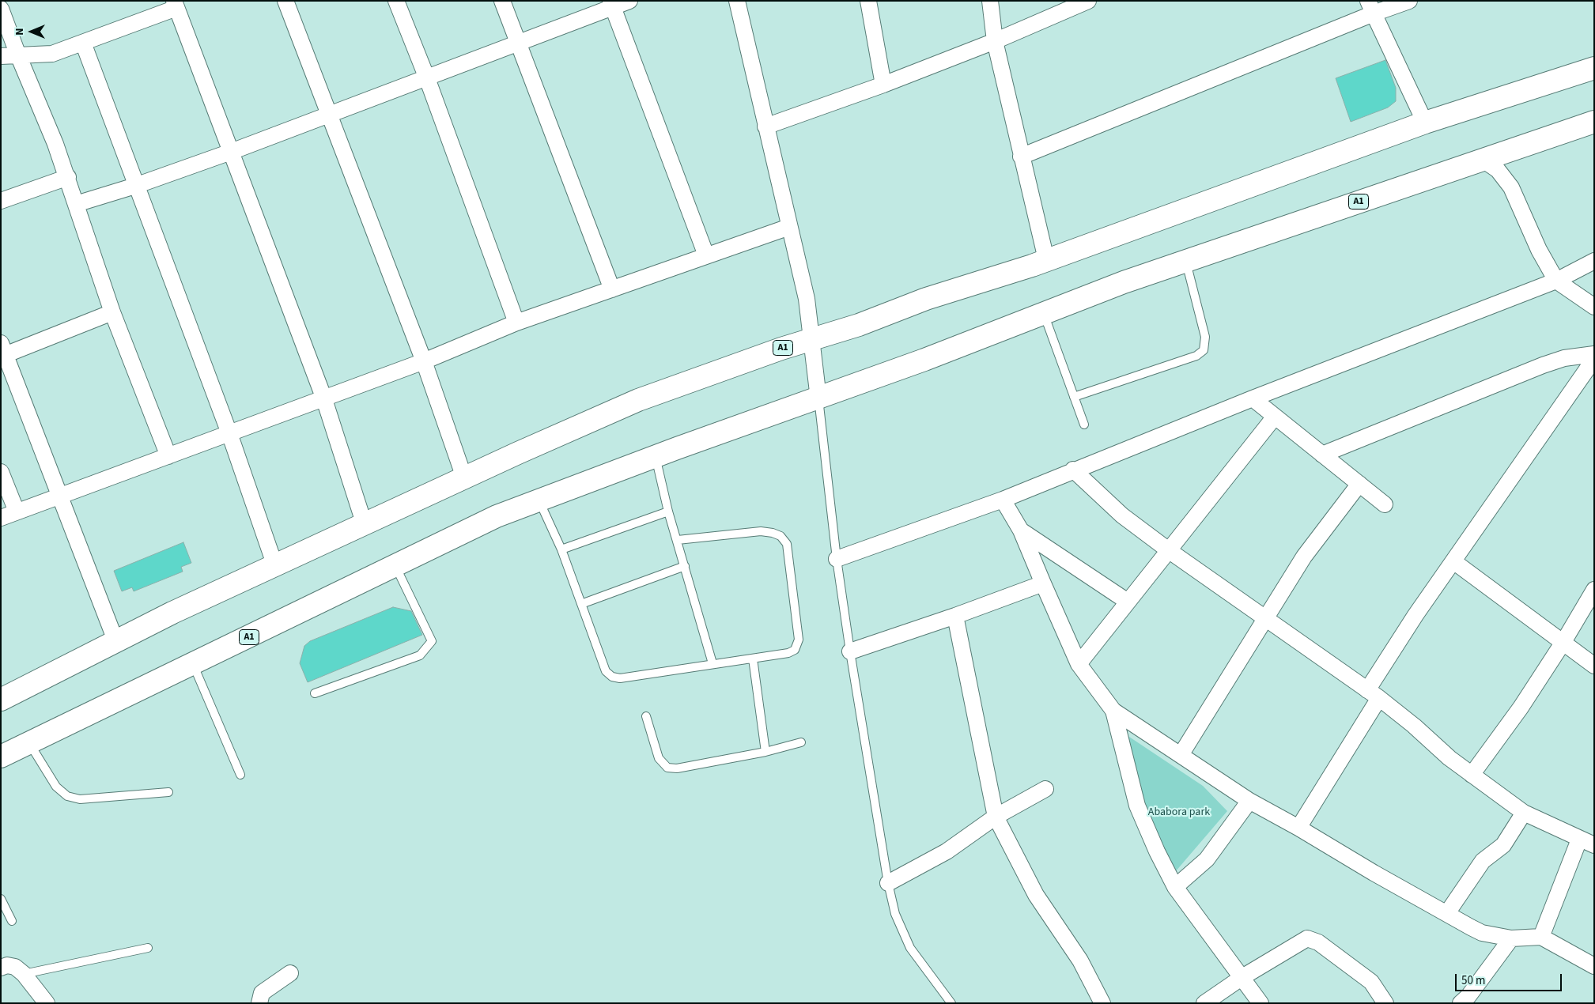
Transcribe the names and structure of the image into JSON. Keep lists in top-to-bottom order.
{
  "streets": {
    "main road": ["A1"]
  },
  "parks": ["Ababora park"],
  "scale_bar": "50 m",
  "north": "left"
}
